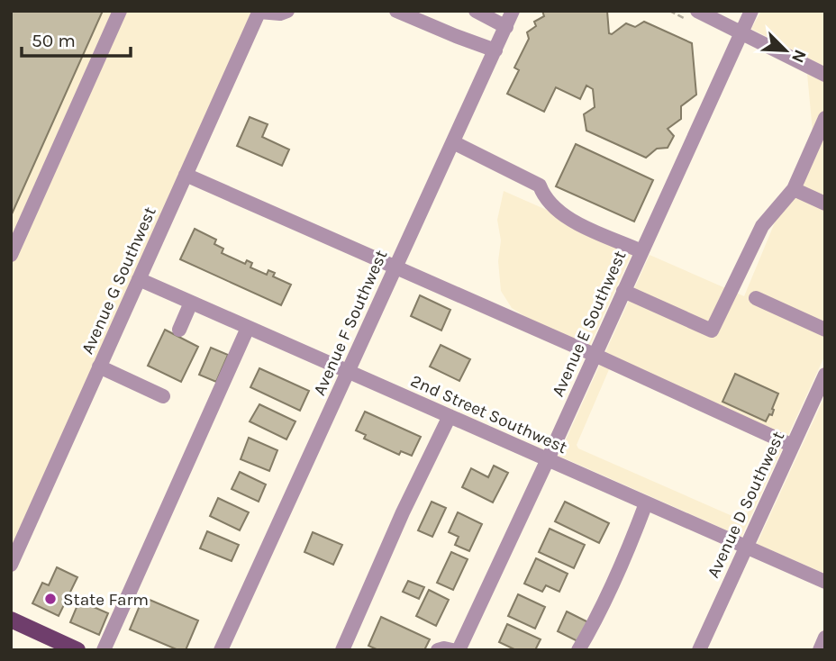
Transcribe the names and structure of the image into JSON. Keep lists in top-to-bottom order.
{
  "streets": {
    "street": [
      "Avenue G Southwest",
      "Avenue F Southwest",
      "Avenue E Southwest",
      "2nd Street Southwest",
      "Avenue D Southwest"
    ]
  },
  "crossings": [
    ["Avenue G Southwest", "2nd Street Southwest"],
    ["Avenue F Southwest", "2nd Street Southwest"],
    ["Avenue E Southwest", "2nd Street Southwest"],
    ["2nd Street Southwest", "Avenue D Southwest"]
  ],
  "places": ["State Farm"],
  "scale_bar": "50 m",
  "north": "bottom right"
}
